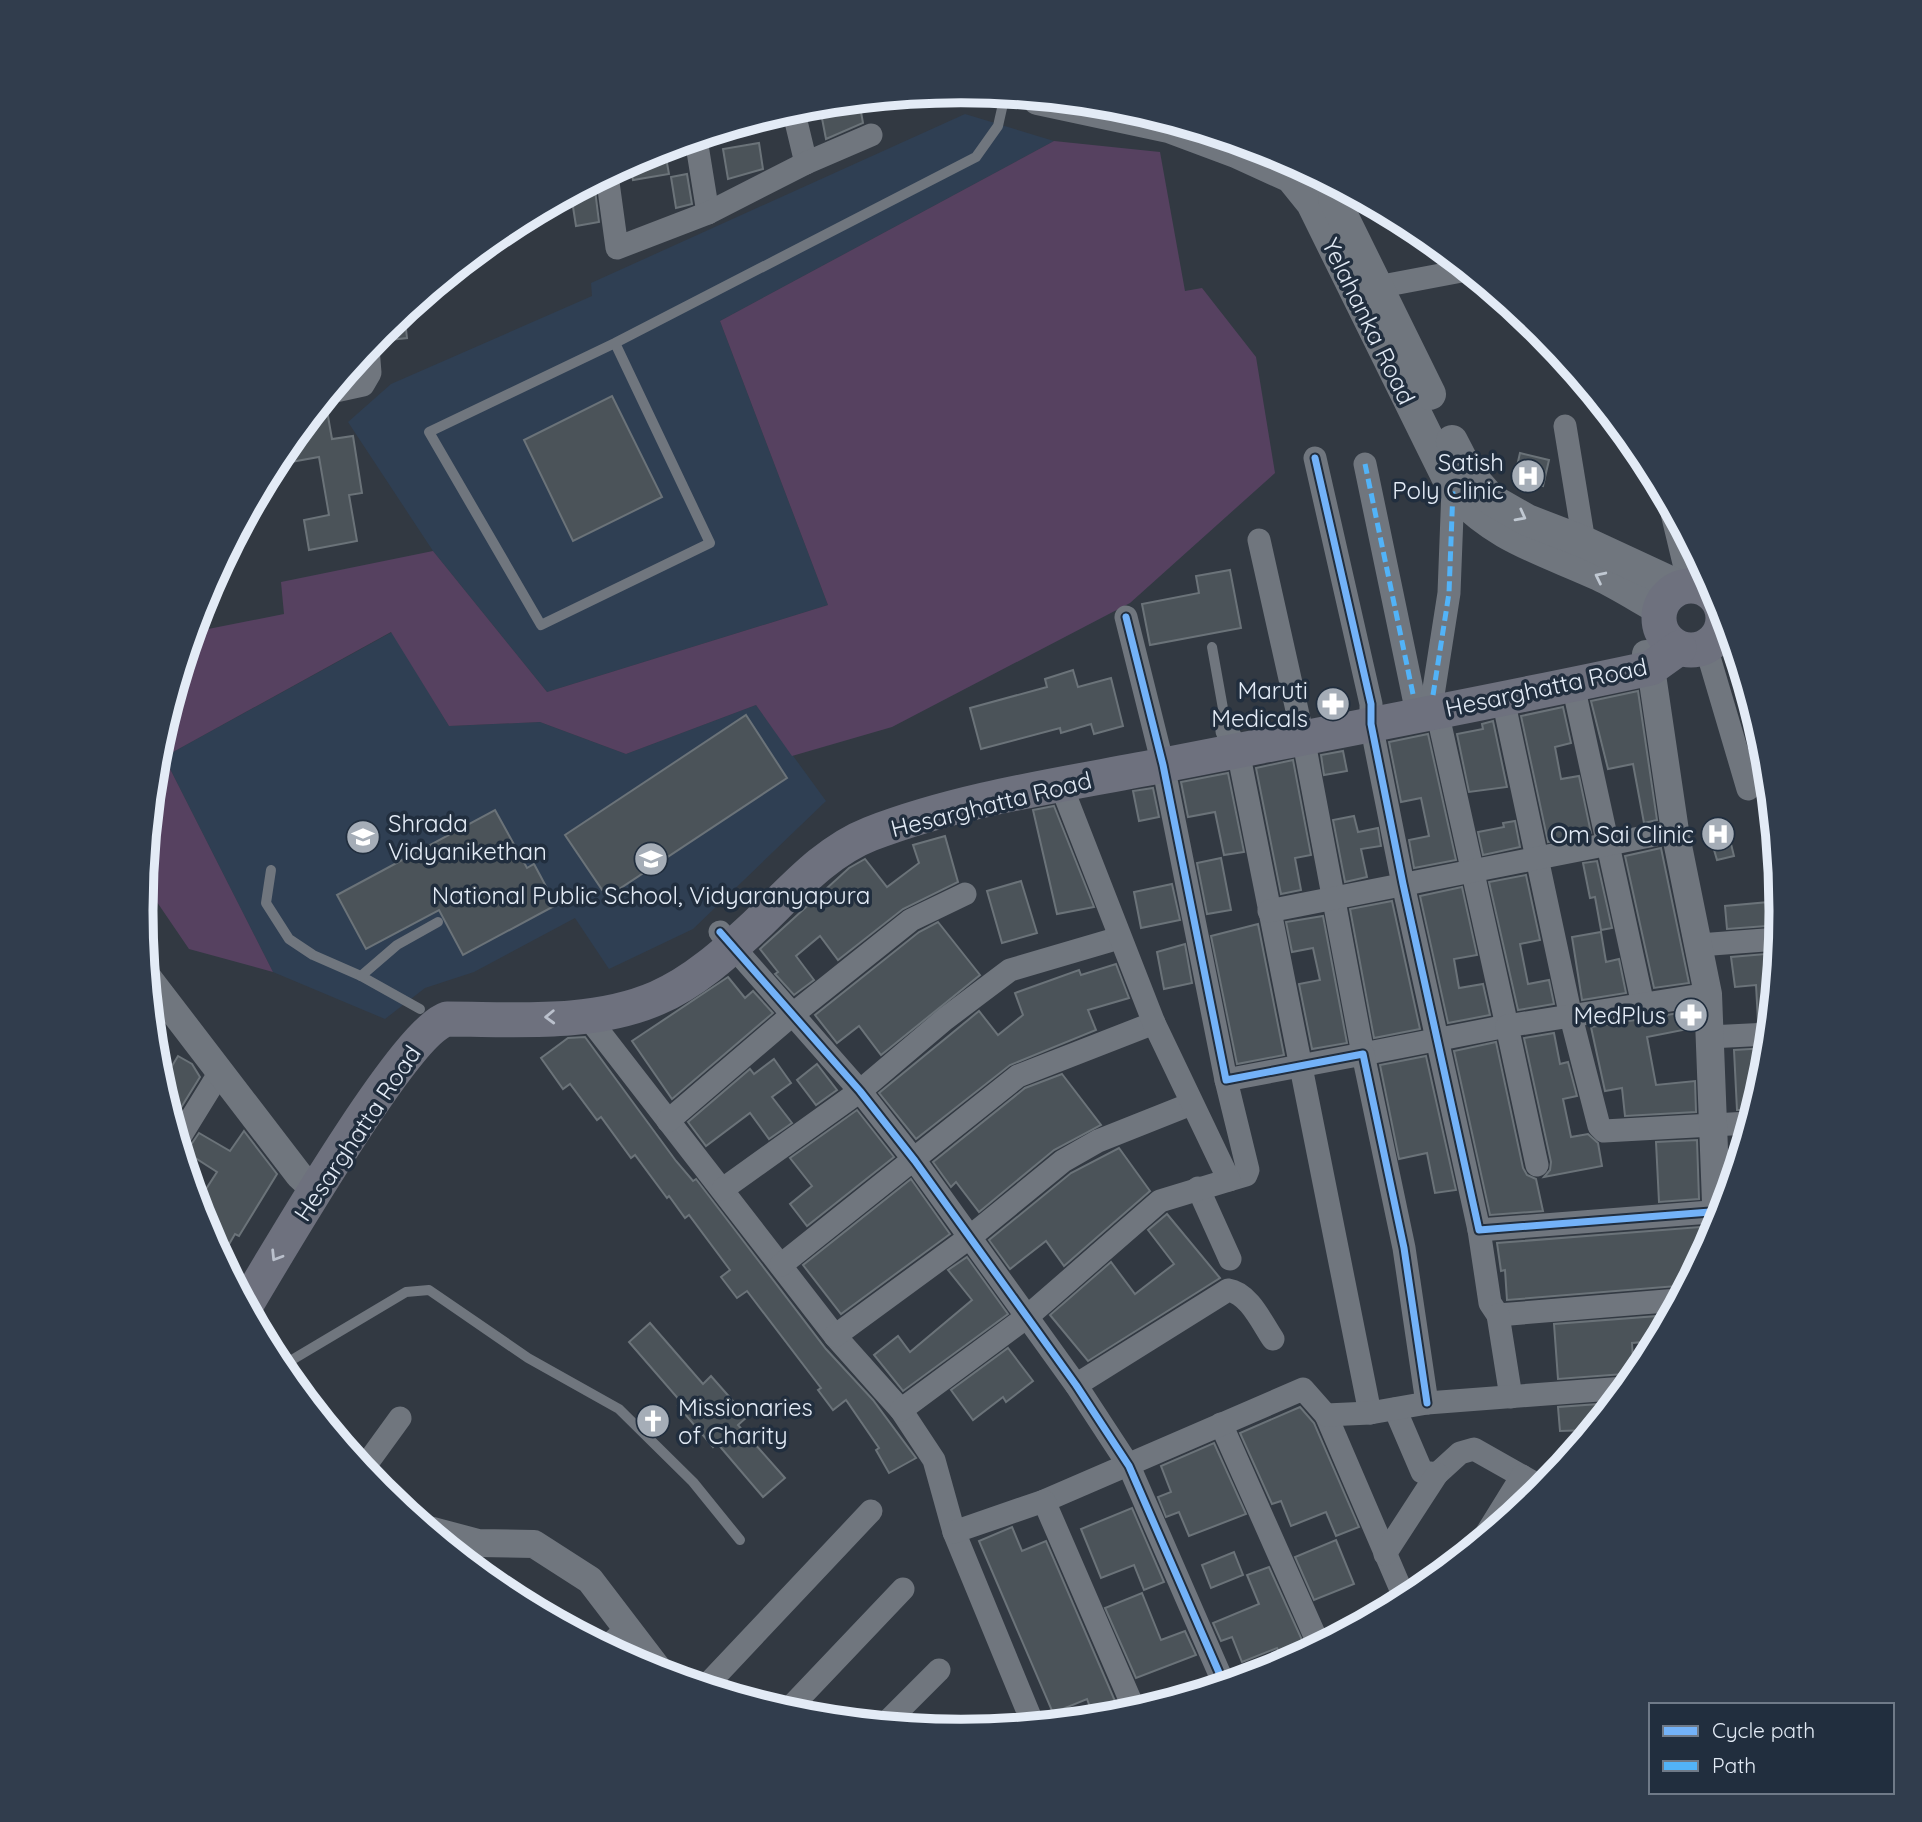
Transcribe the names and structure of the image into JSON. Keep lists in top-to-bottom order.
{
  "streets": {
    "main road": ["Yelahanka Road", "Hesarghatta Road"]
  },
  "crossings": [
    ["Yelahanka Road", "Hesarghatta Road"]
  ],
  "places": {
    "hospital": ["Satish Poly Clinic", "Om Sai Clinic"],
    "pharmacy": ["Maruti Medicals", "MedPlus"],
    "school or university": ["Shrada Vidyanikethan", "National Public School, Vidyaranyapura"],
    "church": ["Missionaries of Charity"]
  },
  "legend": ["Cycle path", "Path"]
}
